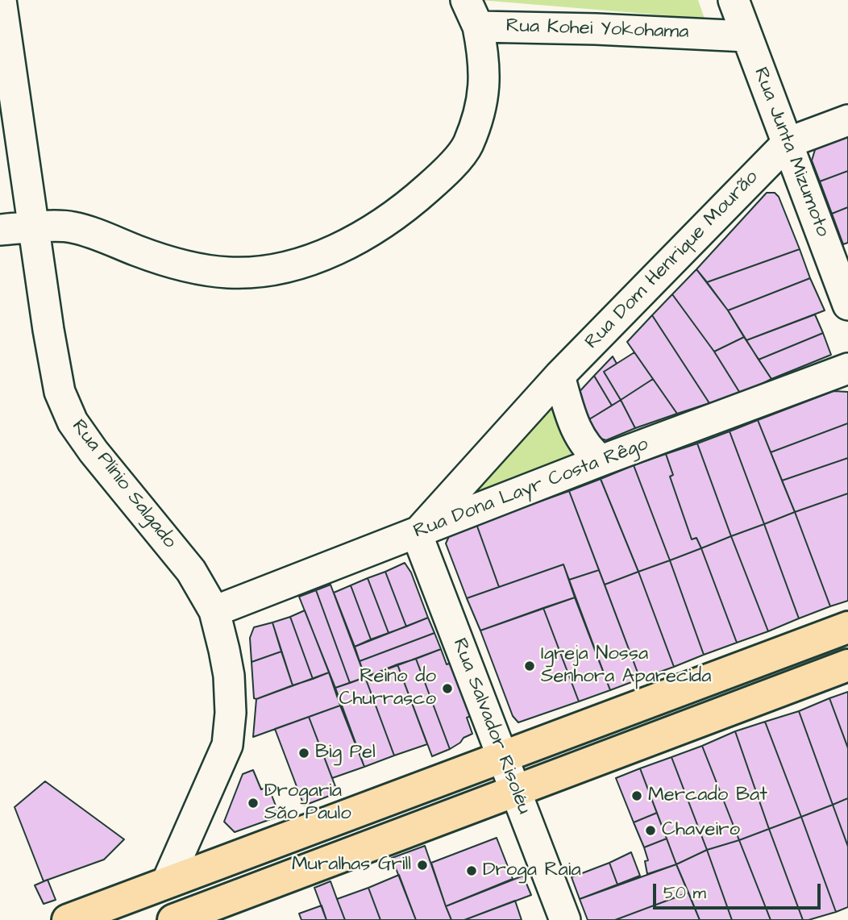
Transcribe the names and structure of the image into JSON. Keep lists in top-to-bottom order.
{
  "streets": {
    "street": [
      "Rua Kohei Yokohama",
      "Rua Junta Mizumoto",
      "Rua Dom Henrique Mourão",
      "Rua Plínio Salgado",
      "Rua Dona Layr Costa Rêgo",
      "Rua Salvador Risoléu"
    ]
  },
  "crossings": [
    ["Rua Kohei Yokohama", "Rua Junta Mizumoto"],
    ["Rua Junta Mizumoto", "Rua Dom Henrique Mourão"],
    ["Rua Dom Henrique Mourão", "Rua Dona Layr Costa Rêgo"],
    ["Rua Dom Henrique Mourão", "Rua Salvador Risoléu"],
    ["Rua Plínio Salgado", "Rua Dona Layr Costa Rêgo"],
    ["Rua Dona Layr Costa Rêgo", "Rua Salvador Risoléu"]
  ],
  "places": [
    "Igreja Nossa Senhora Aparecida",
    "Reino do Churrasco",
    "Big Pel",
    "Mercado Bat",
    "Drogaria São Paulo",
    "Chaveiro",
    "Muralhas Grill",
    "Droga Raia"
  ],
  "scale_bar": "50 m"
}
